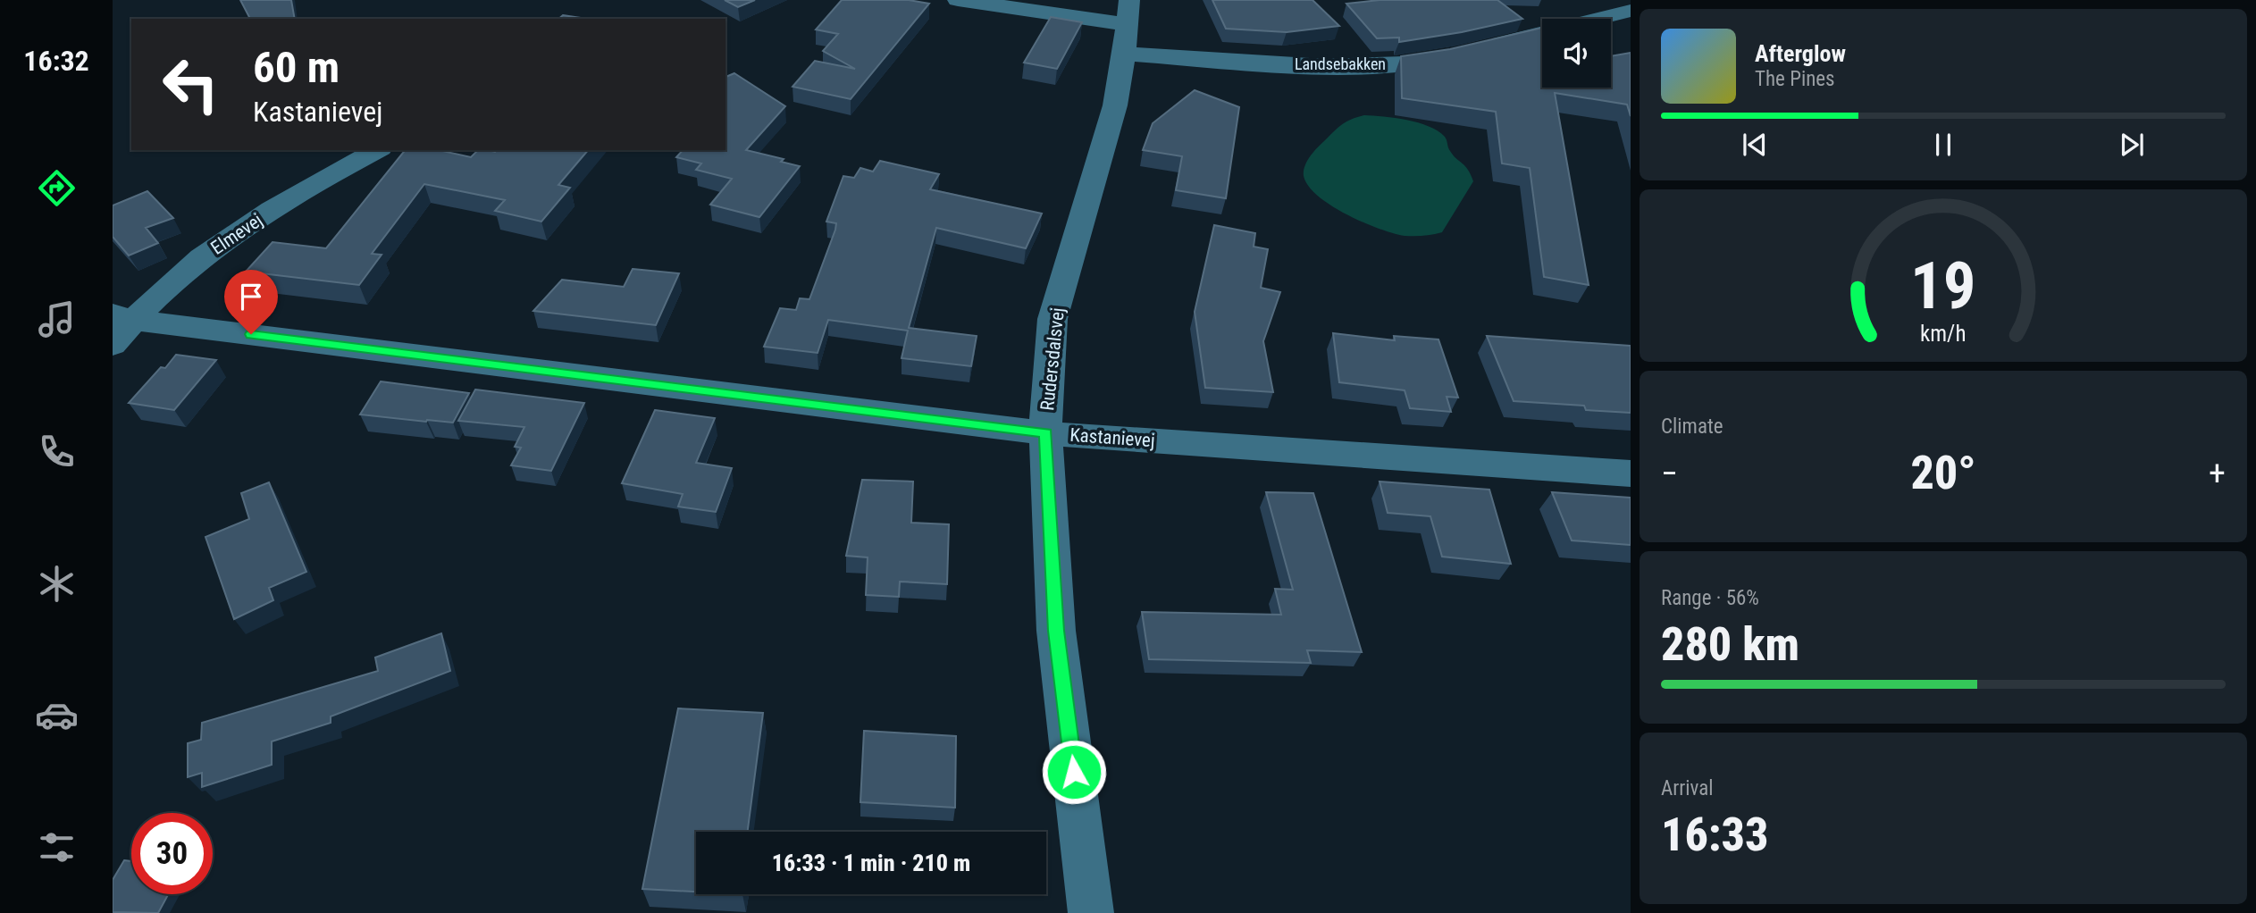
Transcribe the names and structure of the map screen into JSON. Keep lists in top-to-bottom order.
{
  "streets": {
    "street": [
      "Landsebakken",
      "Elmevej",
      "Rudersdalsvej",
      "Kastanievej"
    ]
  },
  "crossings": [
    ["Landsebakken", "Rudersdalsvej"],
    ["Elmevej", "Kastanievej"],
    ["Rudersdalsvej", "Kastanievej"]
  ],
  "page": {
    "tabs": "16:32",
    "turn": ["60 m", "Kastanievej"],
    "song": ["Afterglow", "The Pines"],
    "tile": [
      "Climate",
      ["Range · 56%", "280 km"],
      ["Arrival", "16:33"]
    ],
    "heat": ["−", "20°", "+"],
    "limit": "30",
    "trip": "16:33 · 1 min · 210 m",
    "gauge": ["19", "km/h"]
  }
}
